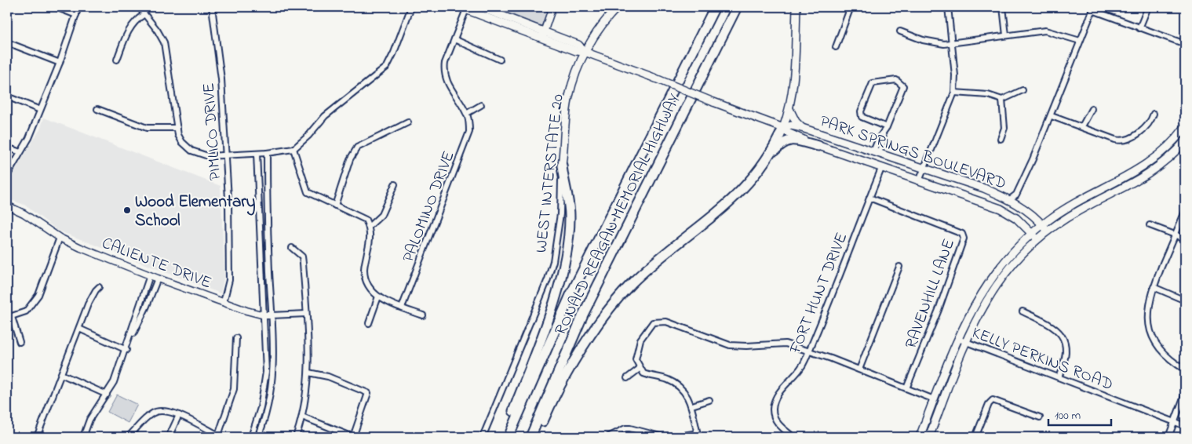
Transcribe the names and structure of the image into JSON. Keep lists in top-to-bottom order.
{
  "streets": {
    "highway": ["RONALD REAGAN MEMORIAL HIGHWAY"],
    "main road": ["PARK SPRINGS BOULEVARD", "WEST INTERSTATE 20"],
    "street": [
      "PIMLICO DRIVE",
      "PALOMINO DRIVE",
      "CALIENTE DRIVE",
      "FORT HUNT DRIVE",
      "RAVENHILL LANE",
      "KELLY PERKINS ROAD"
    ]
  },
  "crossings": [
    ["PIMLICO DRIVE", "CALIENTE DRIVE"],
    ["PARK SPRINGS BOULEVARD", "WEST INTERSTATE 20"],
    ["PARK SPRINGS BOULEVARD", "PALOMINO DRIVE"],
    ["PARK SPRINGS BOULEVARD", "FORT HUNT DRIVE"],
    ["FORT HUNT DRIVE", "RAVENHILL LANE"]
  ],
  "places": ["Wood Elementary School"],
  "scale_bar": "100 m"
}
